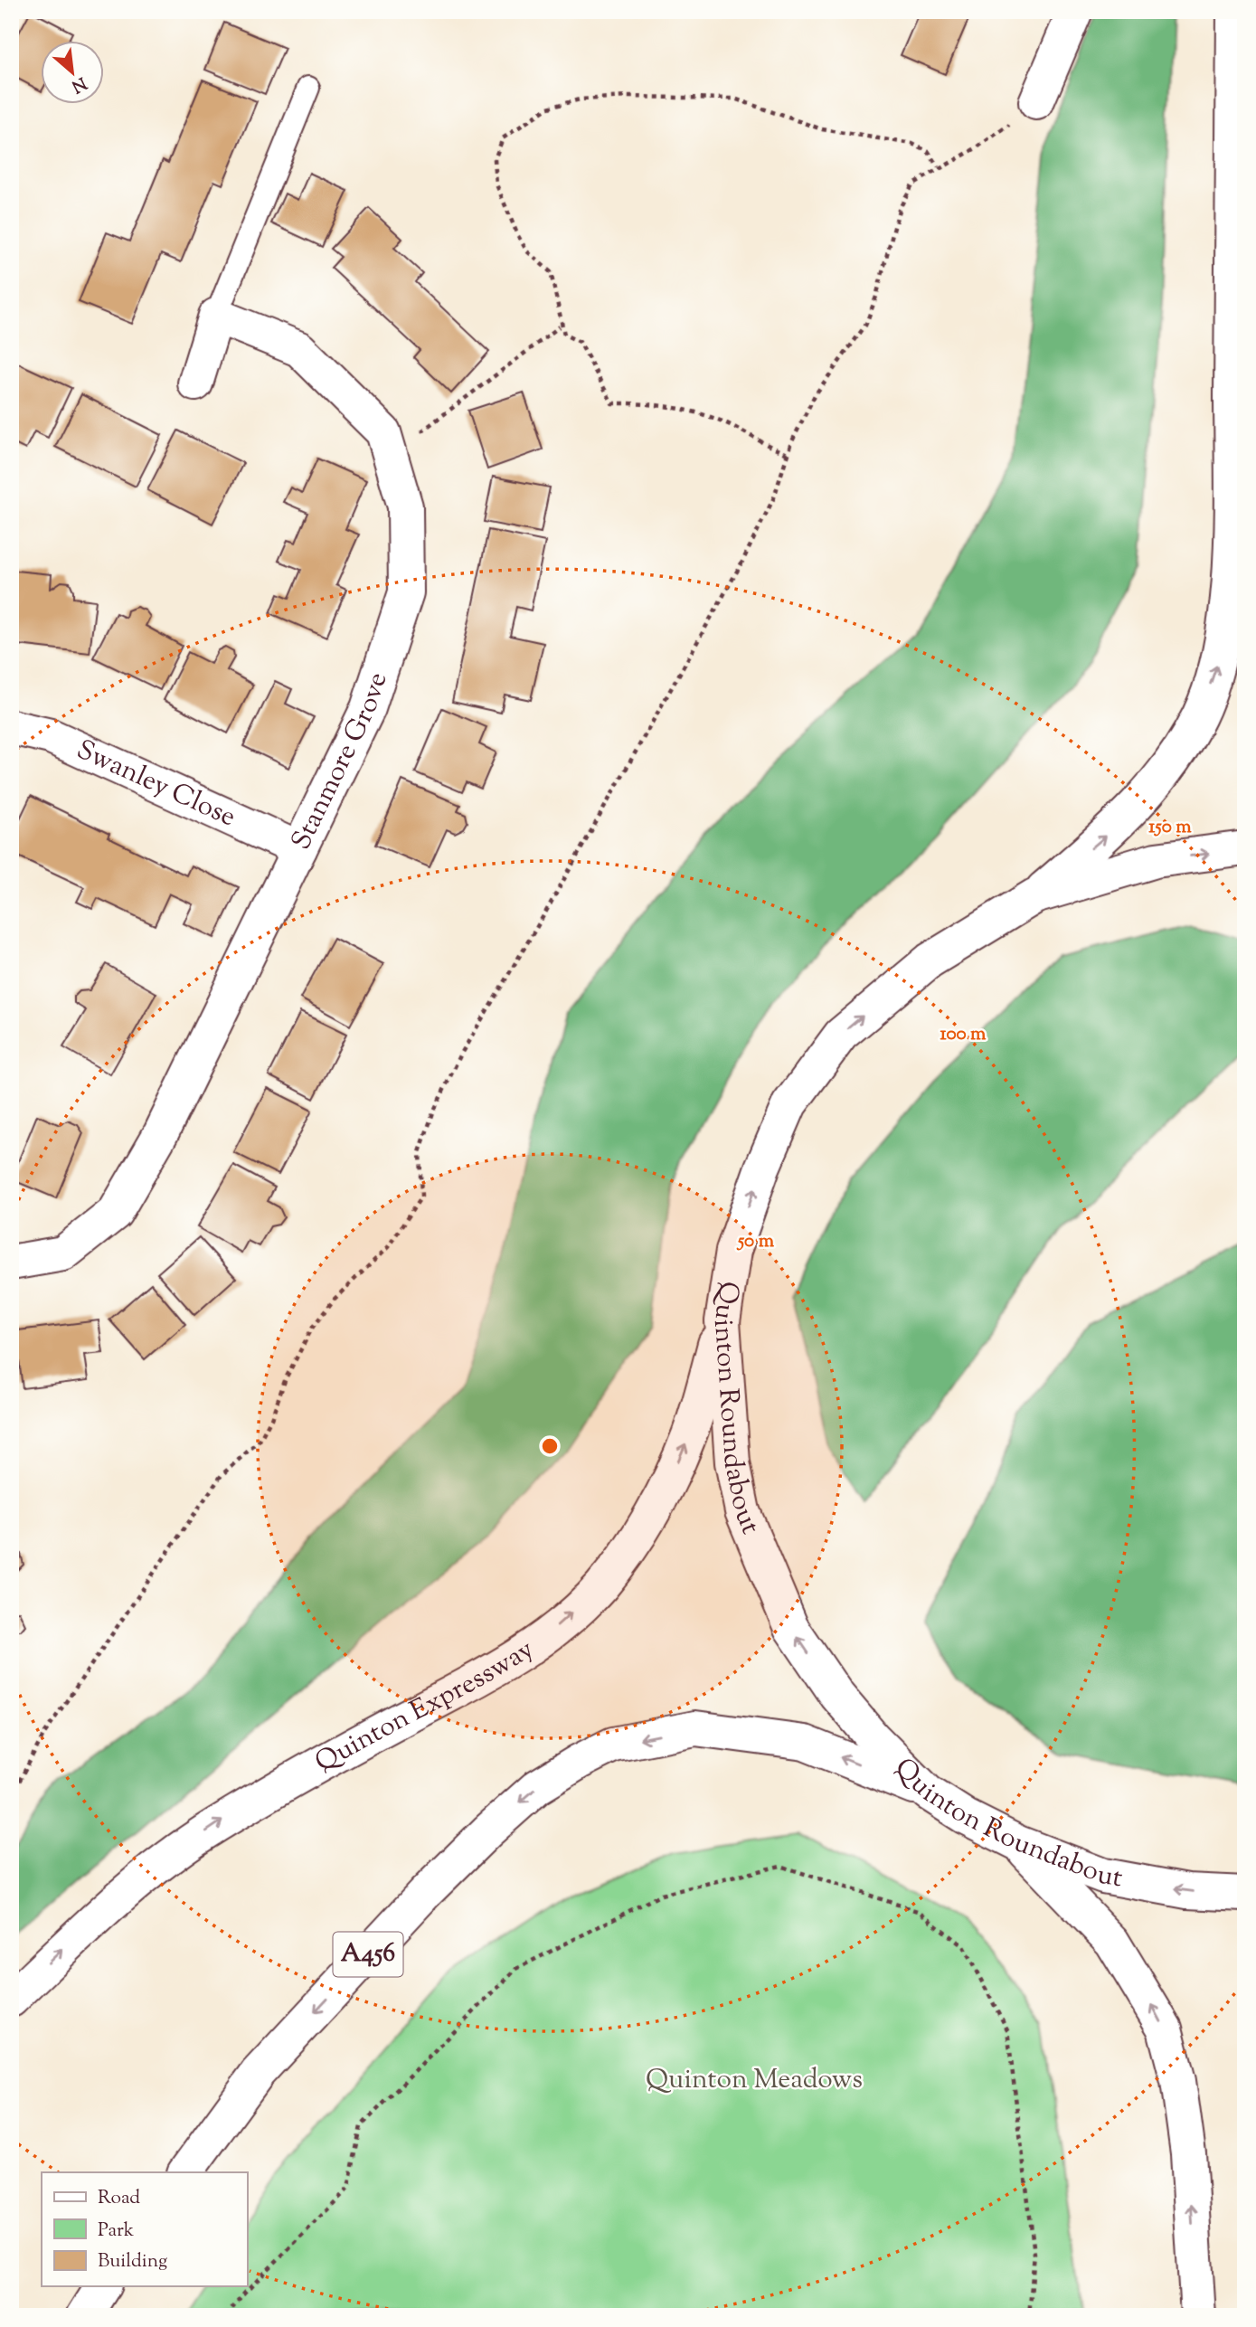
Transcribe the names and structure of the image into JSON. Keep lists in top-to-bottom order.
{
  "streets": {
    "main road": [
      "Stanmore Grove",
      "Swanley Close",
      "Quinton Roundabout",
      "Quinton Expressway",
      "A456"
    ]
  },
  "crossings": [
    ["Stanmore Grove", "Swanley Close"],
    ["Quinton Roundabout", "Quinton Expressway"],
    ["Quinton Roundabout", "A456"]
  ],
  "one_way": ["Quinton Expressway"],
  "parks": ["Quinton Meadows"],
  "legend": ["Road", "Park", "Building"],
  "north": "bottom right",
  "rings": ["150 m", "100 m", "50 m"]
}
